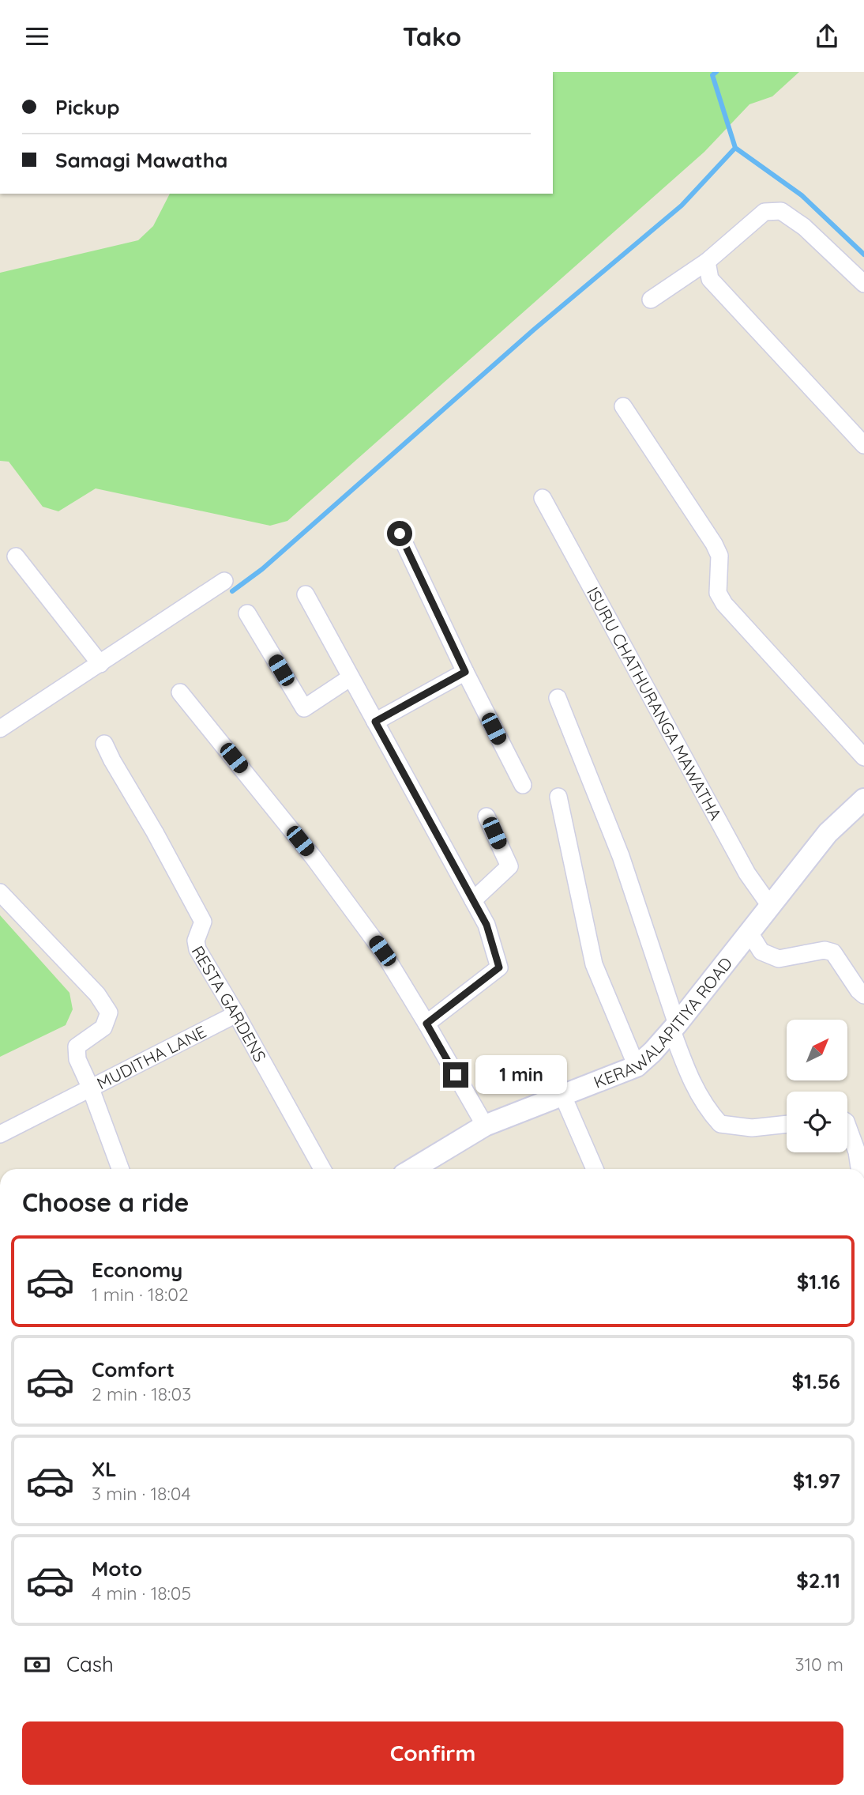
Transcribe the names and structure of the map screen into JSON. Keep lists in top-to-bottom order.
{
  "streets": {
    "street": [
      "ISURU CHATHURANGA MAWATHA",
      "RESTA GARDENS",
      "KERAWALAPITIYA ROAD",
      "MUDITHA LANE"
    ]
  },
  "crossings": [
    ["ISURU CHATHURANGA MAWATHA", "KERAWALAPITIYA ROAD"],
    ["RESTA GARDENS", "MUDITHA LANE"]
  ],
  "north": "top right",
  "page": {
    "header": "Tako",
    "banner": ["Pickup", "Samagi Mawatha"],
    "bubble": "1 min",
    "heading": "Choose a ride",
    "list": [
      {
        "name": "Economy",
        "note": "1 min · 18:02",
        "value": "$1.16"
      },
      {
        "name": "Comfort",
        "note": "2 min · 18:03",
        "value": "$1.56"
      },
      {
        "name": "XL",
        "note": "3 min · 18:04",
        "value": "$1.97"
      },
      {
        "name": "Moto",
        "note": "4 min · 18:05",
        "value": "$2.11"
      }
    ],
    "pay": ["Cash", "310 m"],
    "buttons": "Confirm"
  }
}
